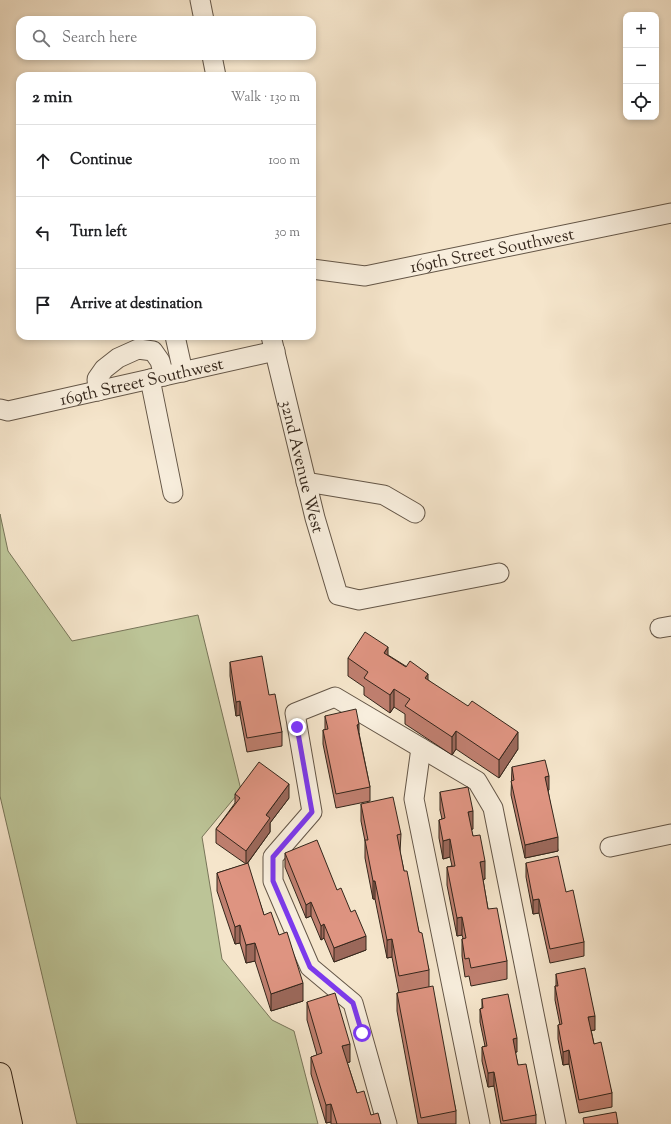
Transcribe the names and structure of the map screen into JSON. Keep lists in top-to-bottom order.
{
  "streets": {
    "street": ["169th Street Southwest", "32nd Avenue West"]
  },
  "crossings": [
    ["169th Street Southwest", "32nd Avenue West"]
  ],
  "page": {
    "map_buttons": ["+", "−"],
    "search": "Search here",
    "heading": ["2 min", "Walk · 130 m"],
    "list": [
      ["Continue", "100 m"],
      ["Turn left", "30 m"],
      "Arrive at destination"
    ]
  }
}
